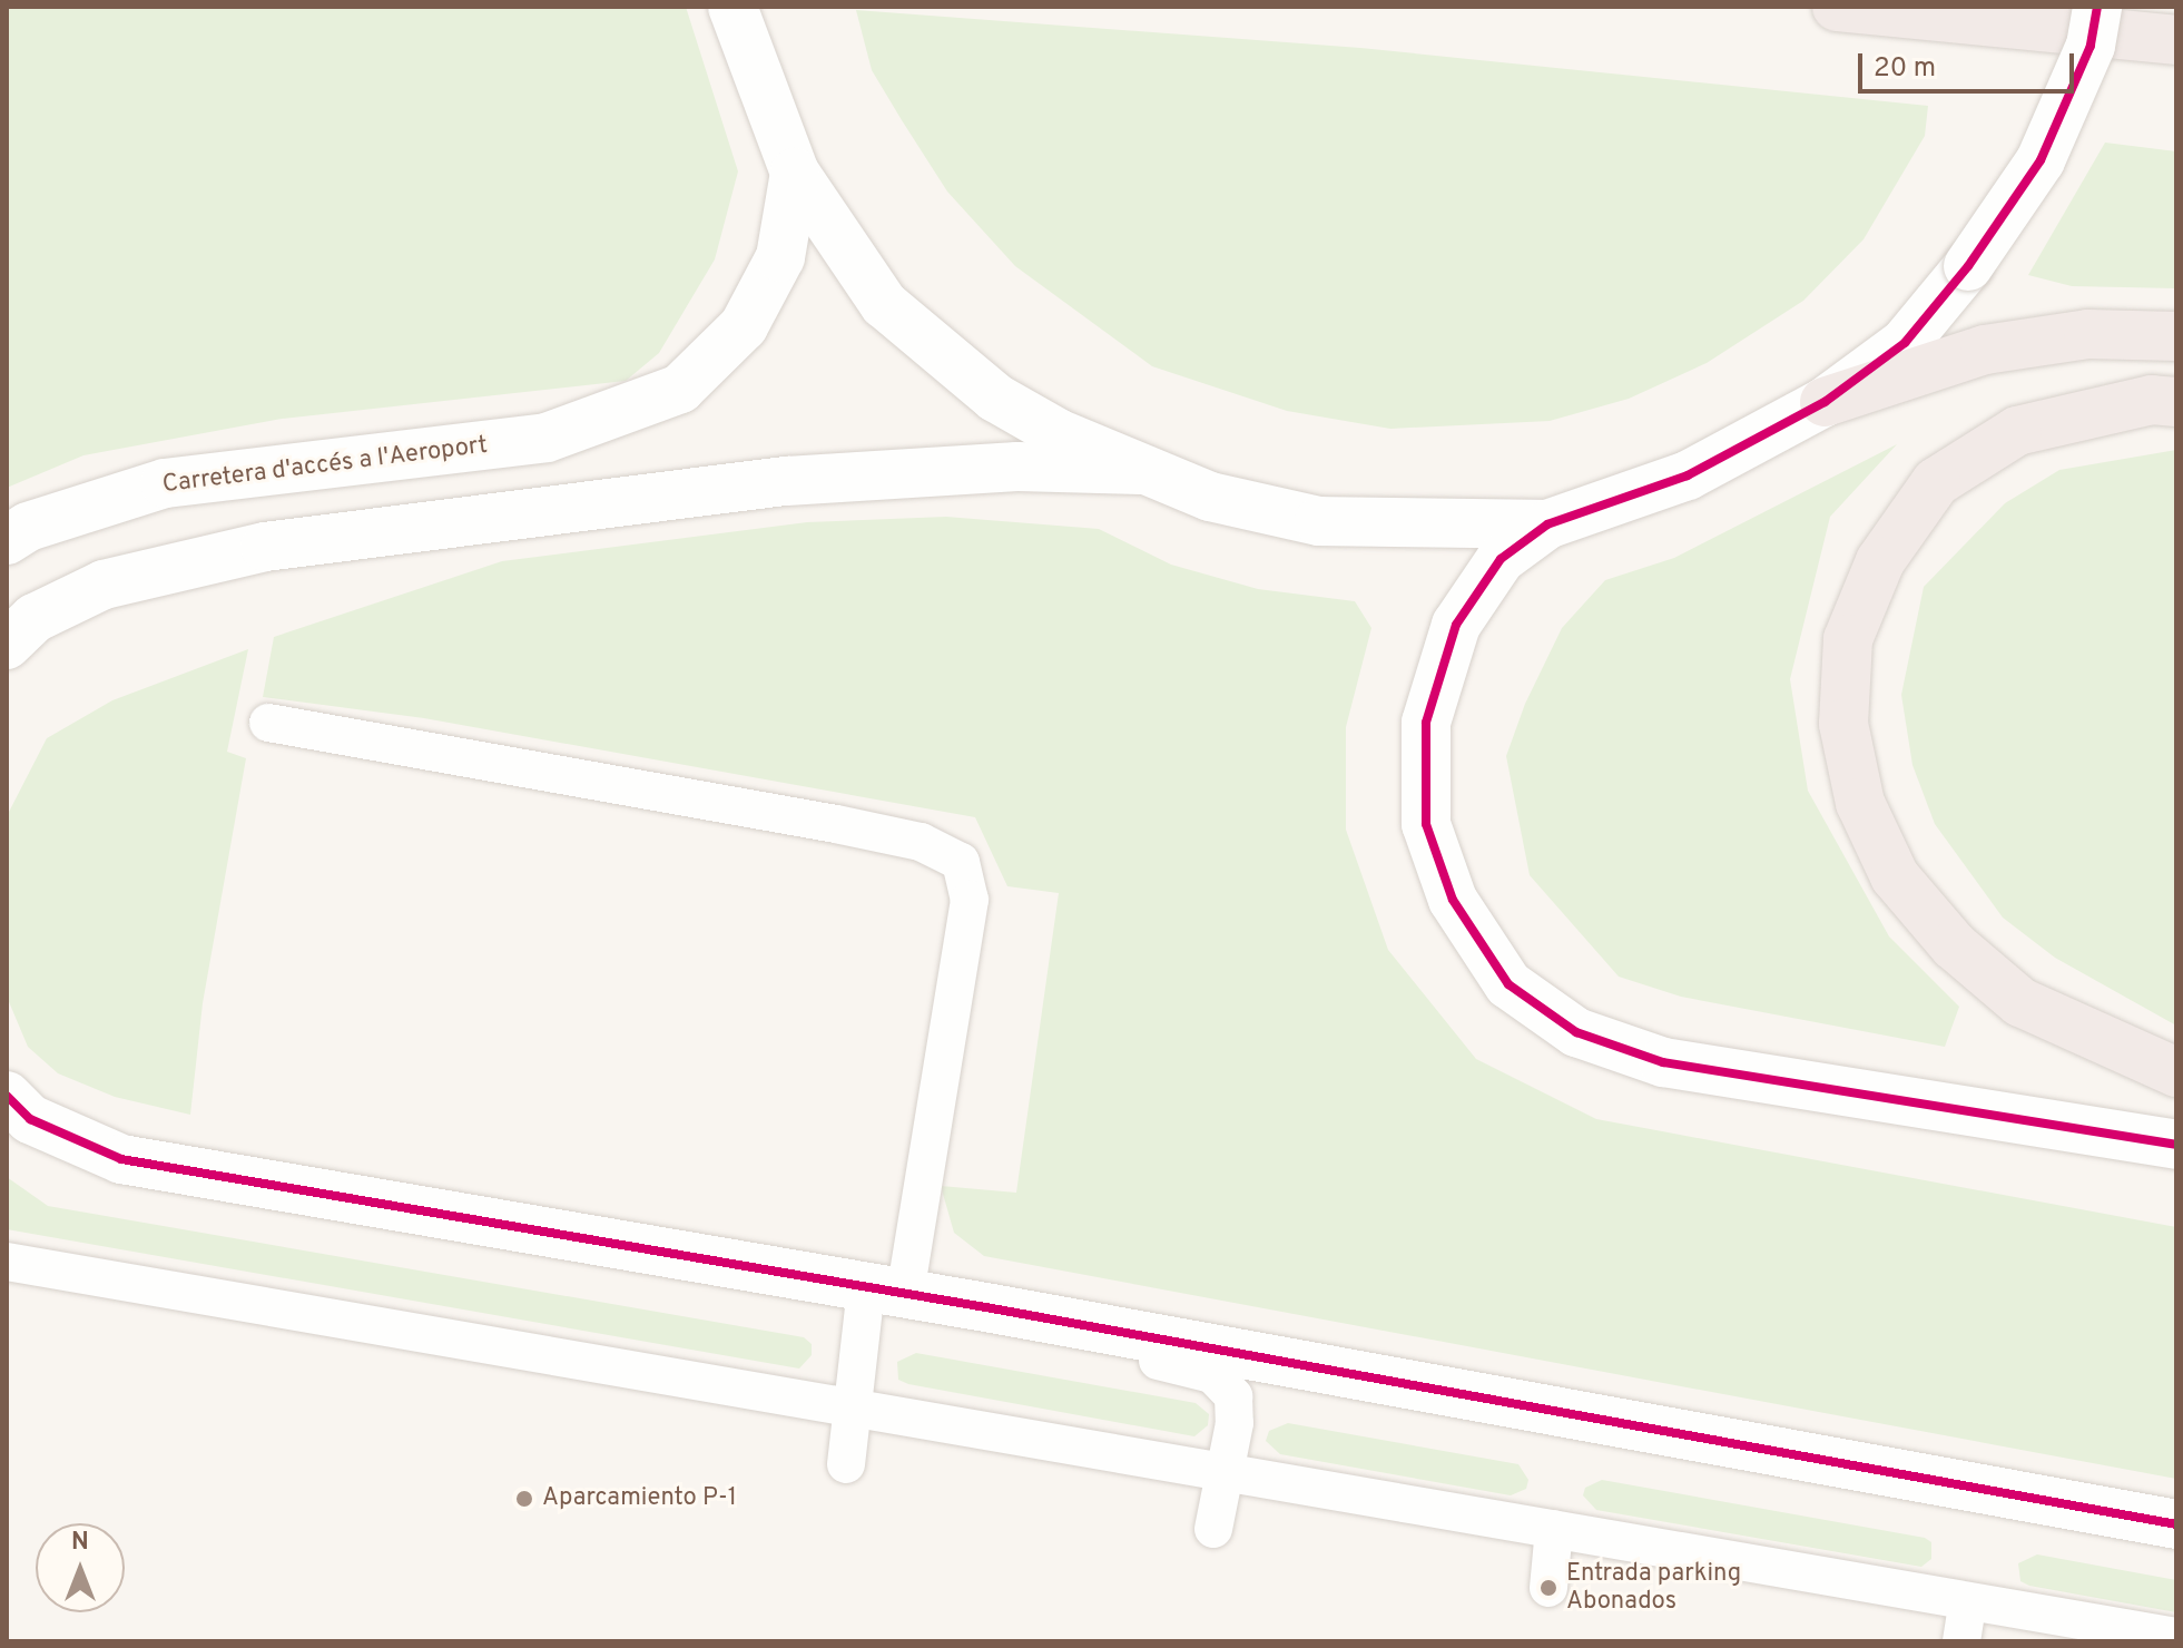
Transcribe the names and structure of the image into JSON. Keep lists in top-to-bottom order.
{
  "streets": {
    "street": ["Carretera d'accés a l'Aeroport"]
  },
  "places": ["Aparcamiento P-1", "Entrada parking Abonados"],
  "scale_bar": "20 m",
  "north": "top"
}
